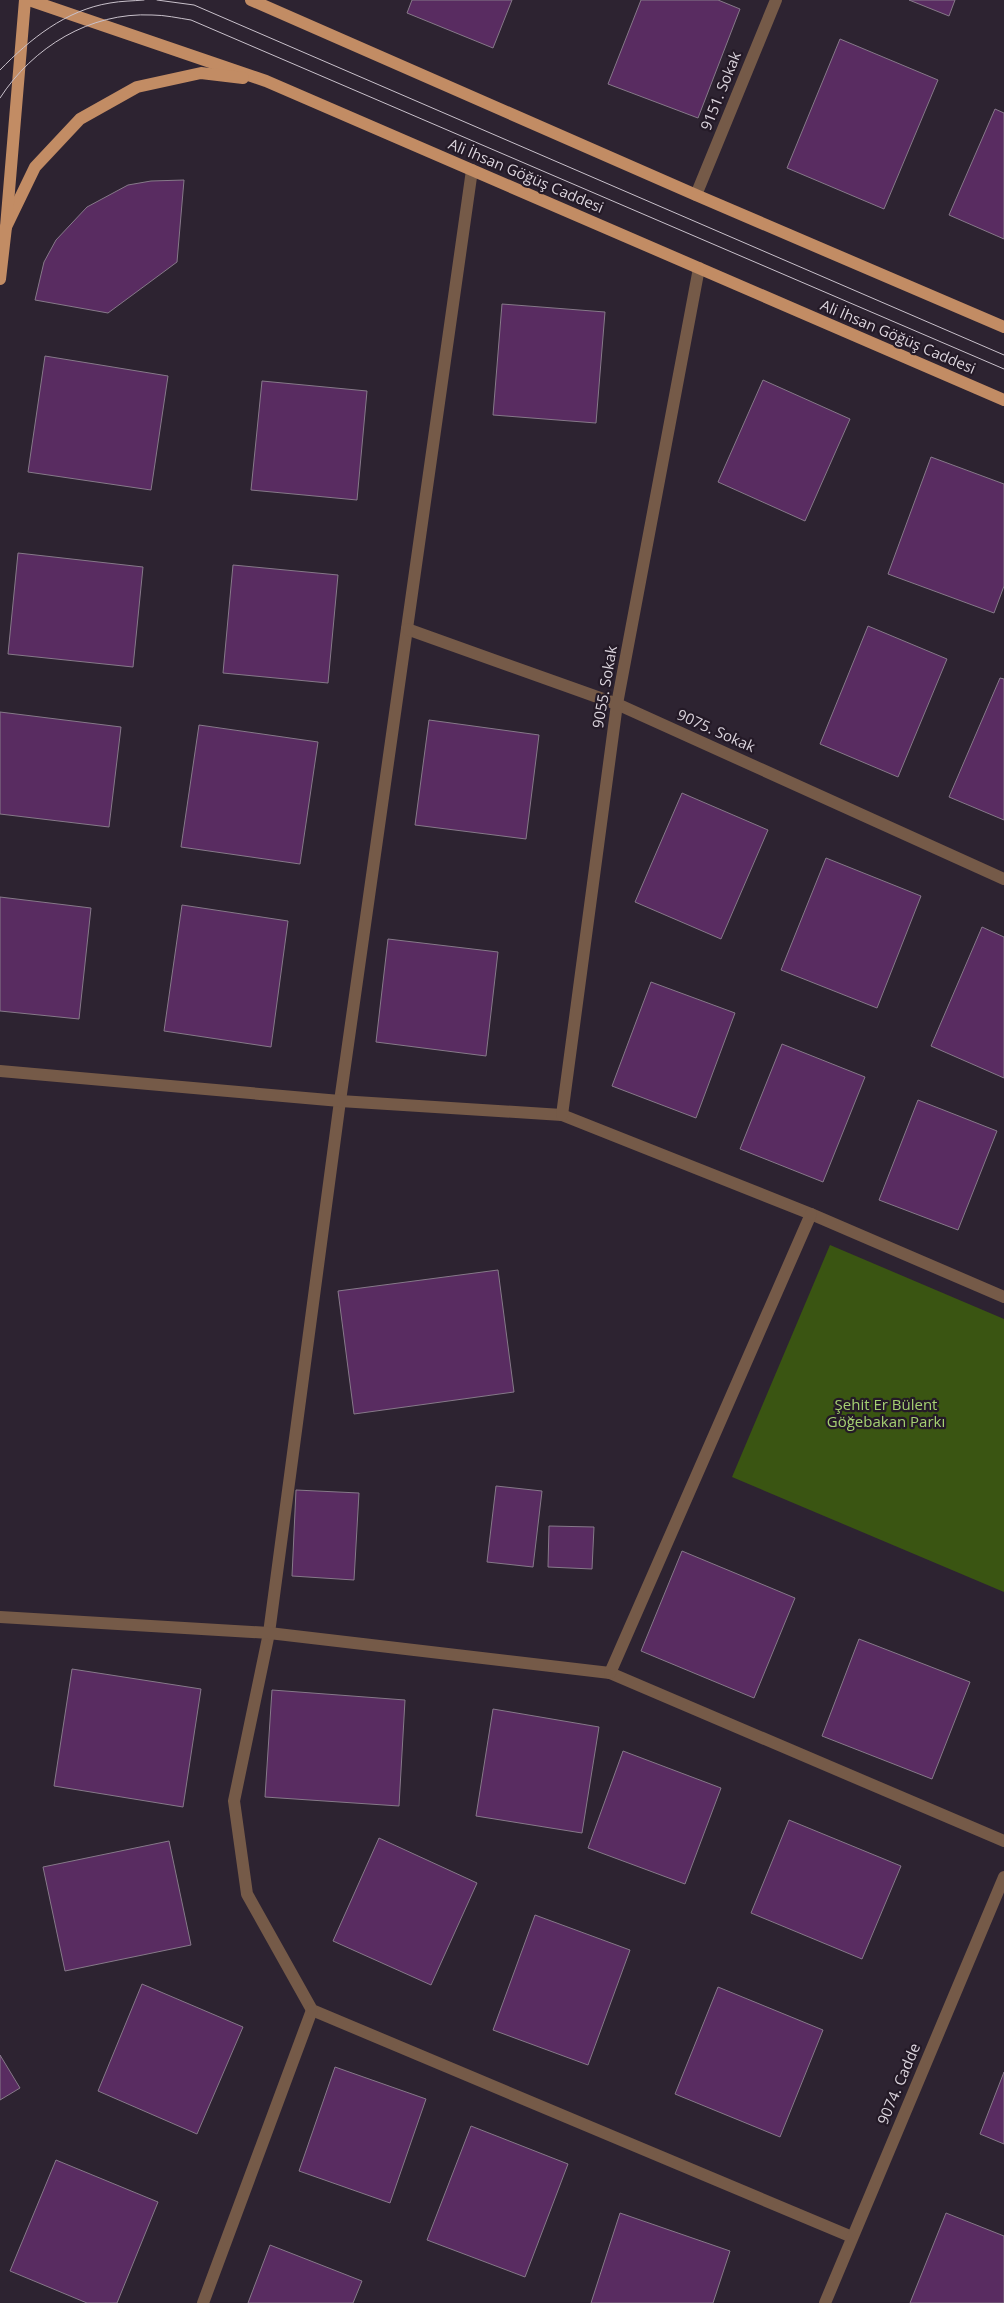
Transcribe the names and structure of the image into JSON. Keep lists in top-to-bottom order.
{
  "streets": {
    "main road": ["Ali İhsan Göğüş Caddesi"],
    "street": [
      "9151. Sokak",
      "9055. Sokak",
      "9075. Sokak",
      "9074. Cadde"
    ]
  },
  "crossings": [
    ["Ali İhsan Göğüş Caddesi", "9055. Sokak"],
    ["9055. Sokak", "9075. Sokak"]
  ],
  "parks": ["Şehit Er Bülent Göğebakan Parkı"]
}
